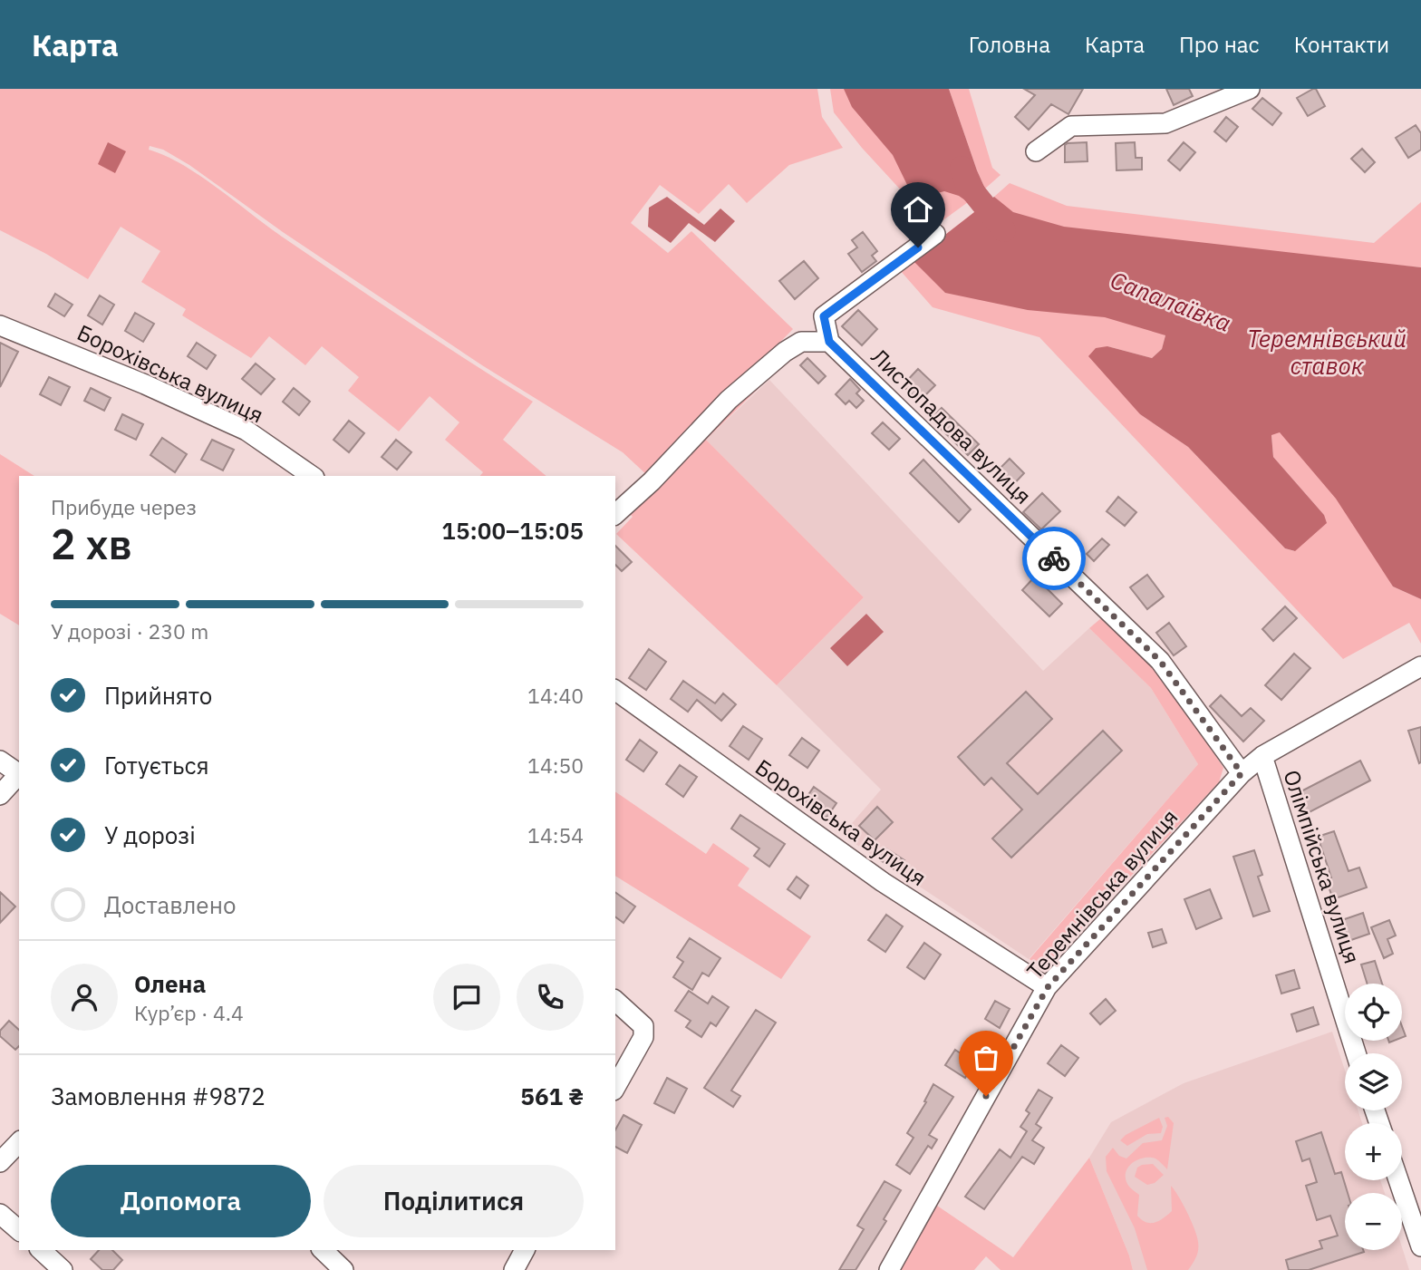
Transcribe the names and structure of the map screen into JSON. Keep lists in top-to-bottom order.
{
  "streets": {
    "street": [
      "Борохівська вулиця",
      "Листопадова вулиця",
      "Олімпійська вулиця",
      "Теремнівська вулиця"
    ]
  },
  "crossings": [
    ["Борохівська вулиця", "Теремнівська вулиця"],
    ["Листопадова вулиця", "Теремнівська вулиця"],
    ["Олімпійська вулиця", "Теремнівська вулиця"]
  ],
  "water": ["Сапалаївка", "Теремнівський ставок"],
  "page": {
    "header": "Карта",
    "nav": [
      "Головна",
      "Карта",
      "Про нас",
      "Контакти"
    ],
    "heading": ["2 хв", "Прибуде через", "15:00–15:05"],
    "panel": [
      "Олена",
      "Кур’єр · 4.4",
      "Замовлення #9872",
      "561 ₴"
    ],
    "bar": "У дорозі · 230 m",
    "list": [
      ["Прийнято", "14:40"],
      ["Готується", "14:50"],
      ["У дорозі", "14:54"],
      "Доставлено"
    ],
    "map_buttons": ["+", "−"],
    "buttons": ["Допомога", "Поділитися"]
  }
}
